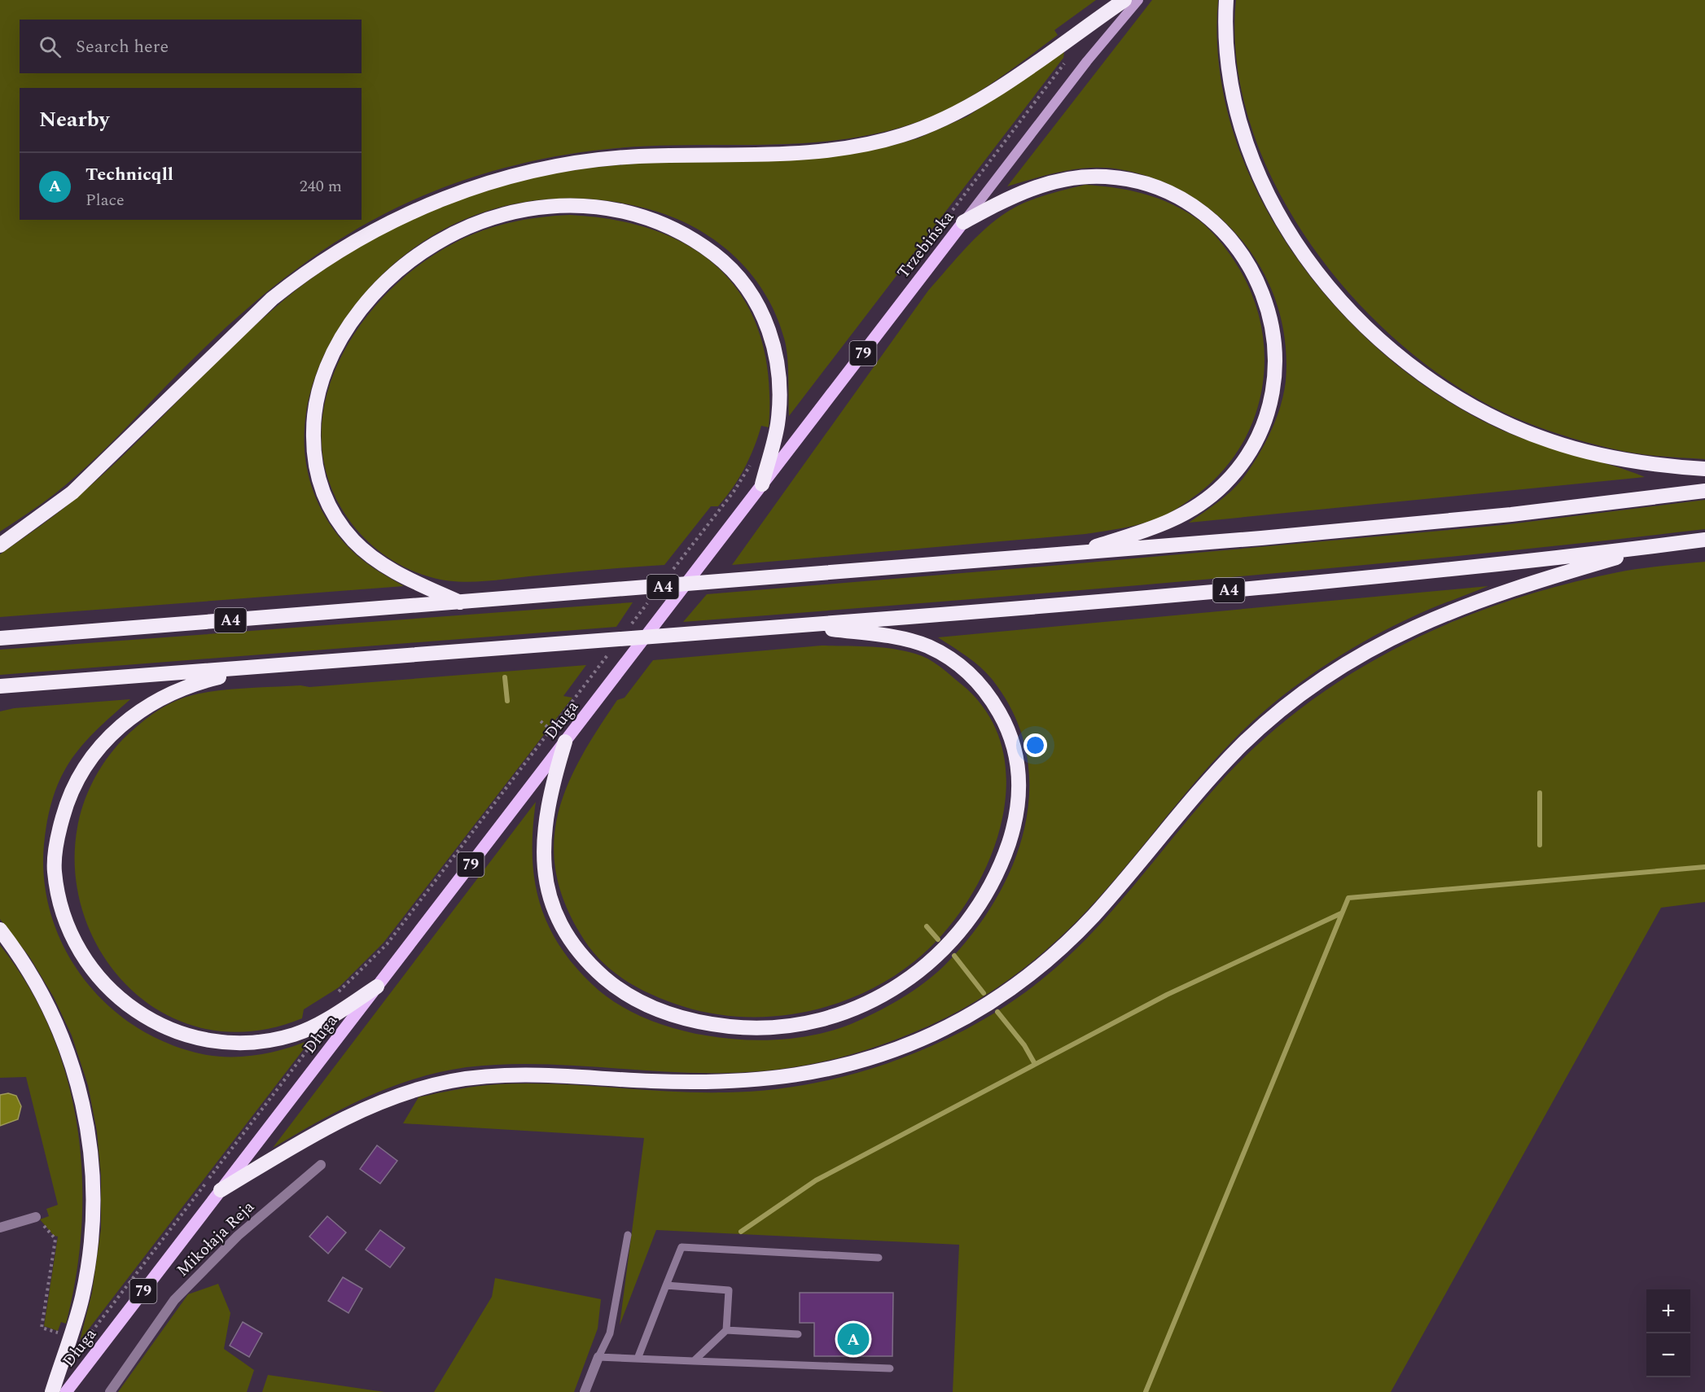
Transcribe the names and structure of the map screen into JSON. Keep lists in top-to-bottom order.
{
  "streets": {
    "highway": ["A4"],
    "main road": ["Trzebińska", "79", "Długa"],
    "street": ["Mikołaja Reja"]
  },
  "crossings": [
    ["Trzebińska", "Długa"]
  ],
  "page": {
    "search": "Search here",
    "heading": "Nearby",
    "list": [
      {
        "mark": "A",
        "name": "Technicqll",
        "note": "Place",
        "value": "240 m"
      }
    ],
    "map_buttons": ["+", "−"],
    "pins": "A"
  }
}
